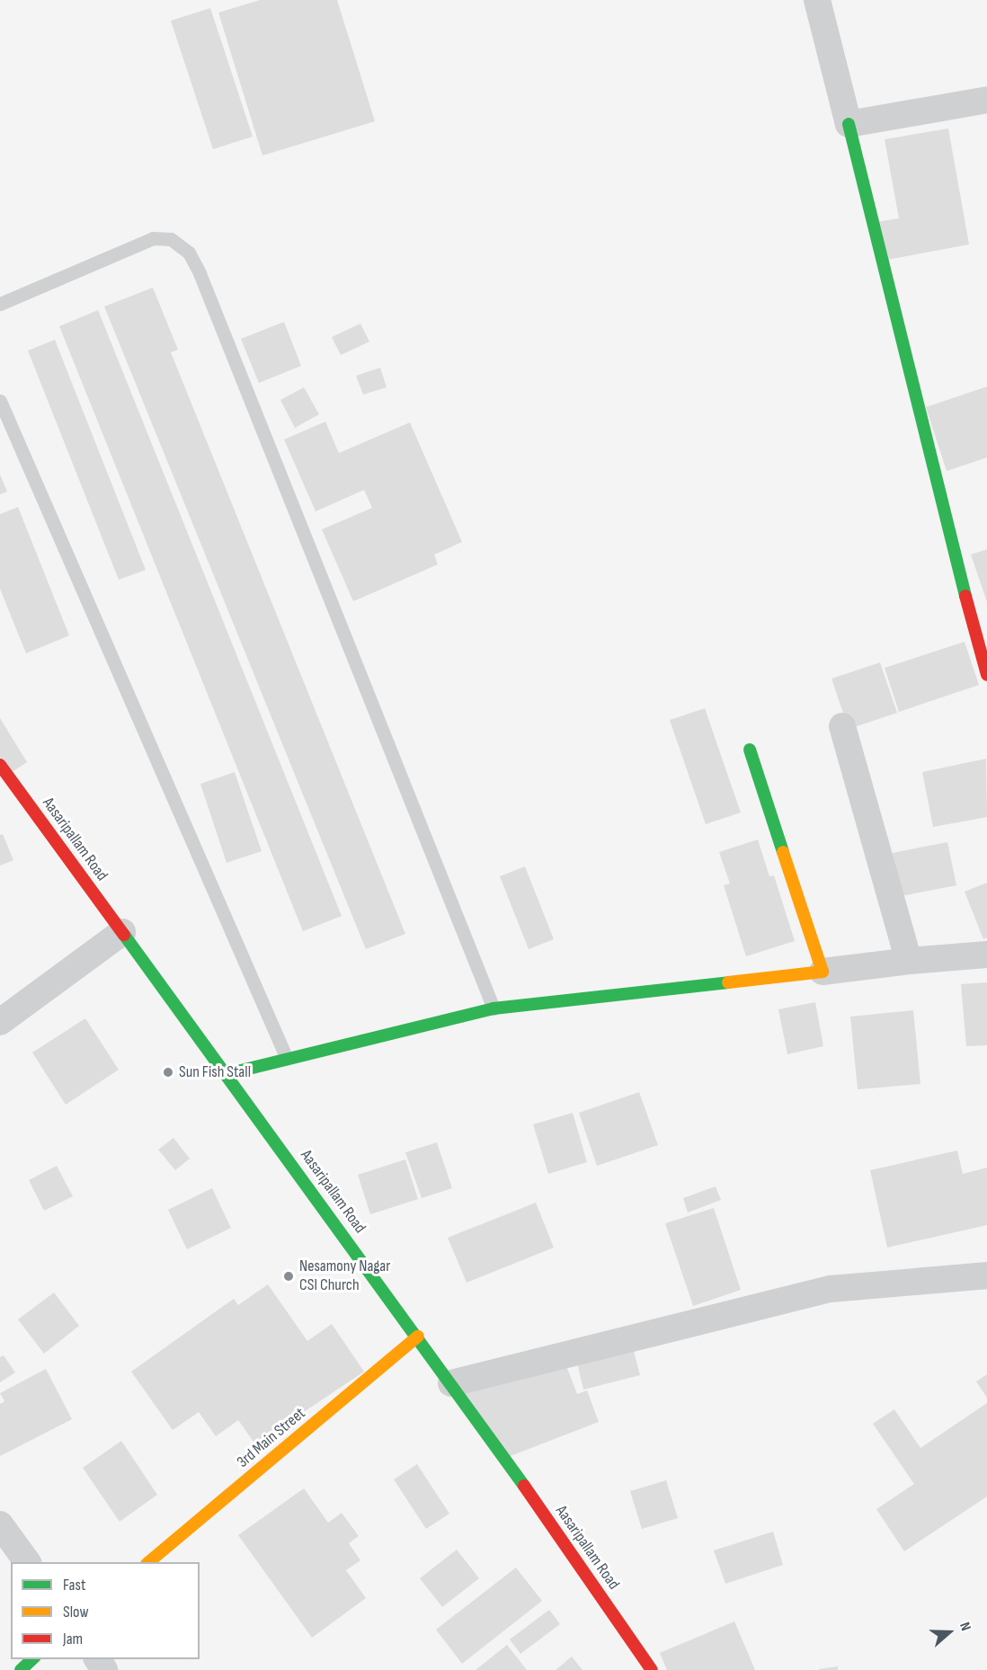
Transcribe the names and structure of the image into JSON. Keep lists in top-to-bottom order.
{
  "streets": {
    "street": ["Aasaripallam Road", "3rd Main Street"]
  },
  "crossings": [
    ["Aasaripallam Road", "3rd Main Street"]
  ],
  "places": ["Sun Fish Stall", "Nesamony Nagar CSI Church"],
  "legend": ["Fast", "Slow", "Jam"],
  "north": "right"
}
